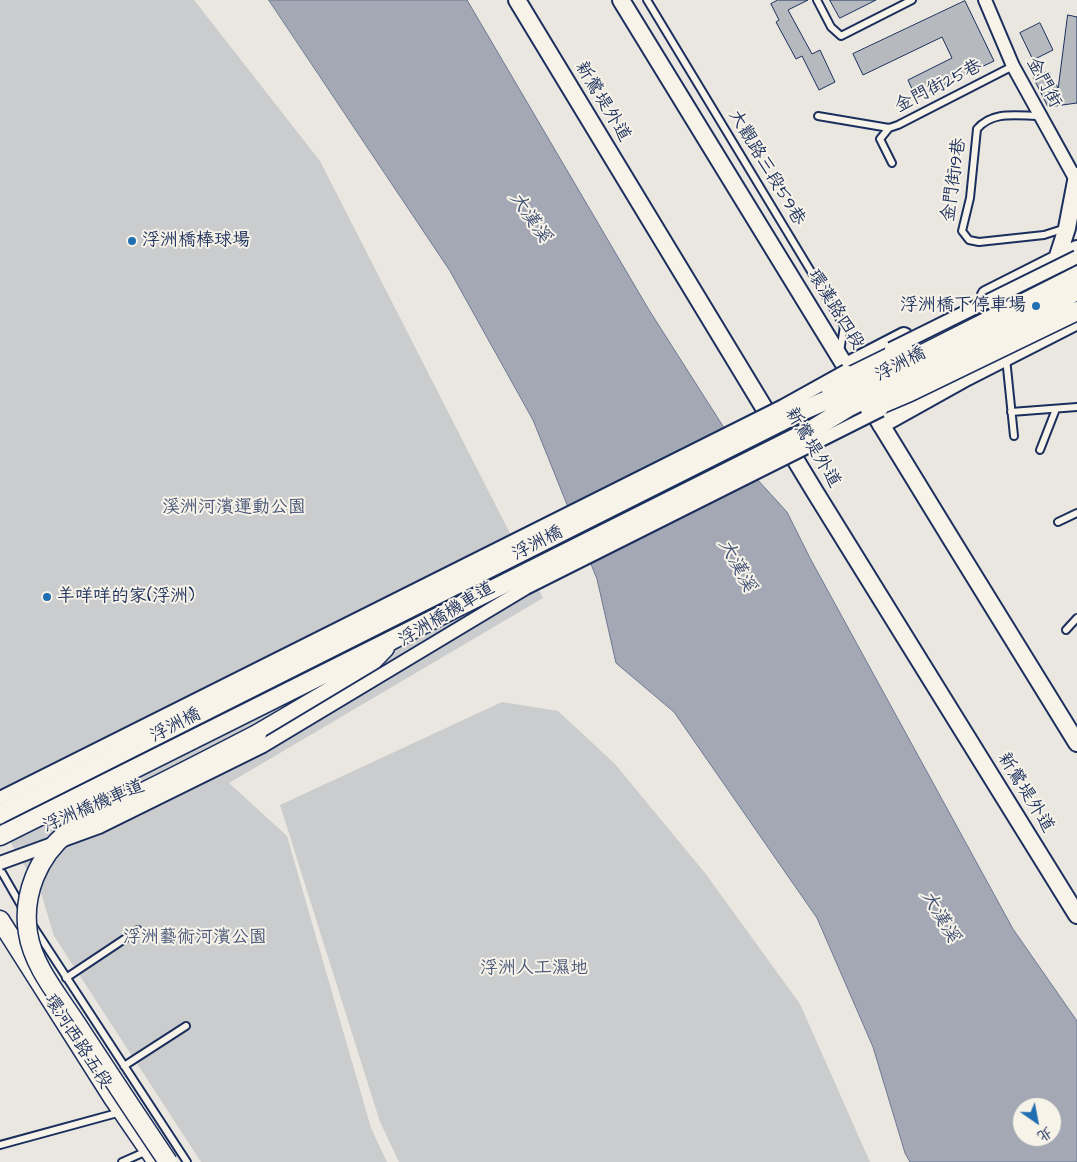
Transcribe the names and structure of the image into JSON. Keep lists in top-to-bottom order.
{
  "streets": {
    "main road": ["浮洲橋", "環河西路五段"],
    "street": [
      "金門街",
      "新鶯堤外道",
      "環漢路四段",
      "浮洲橋機車道"
    ],
    "lane": ["金門街25巷", "大觀路三段59巷", "金門街19巷"]
  },
  "crossings": [
    ["金門街", "金門街25巷"],
    ["金門街", "金門街19巷"],
    ["大觀路三段59巷", "環漢路四段"]
  ],
  "water": ["大漢溪"],
  "parks": ["溪洲河濱運動公園", "浮洲藝術河濱公園", "浮洲人工濕地"],
  "places": ["浮洲橋棒球場", "浮洲橋下停車場", "羊咩咩的家(浮洲)"],
  "north": "bottom right"
}
